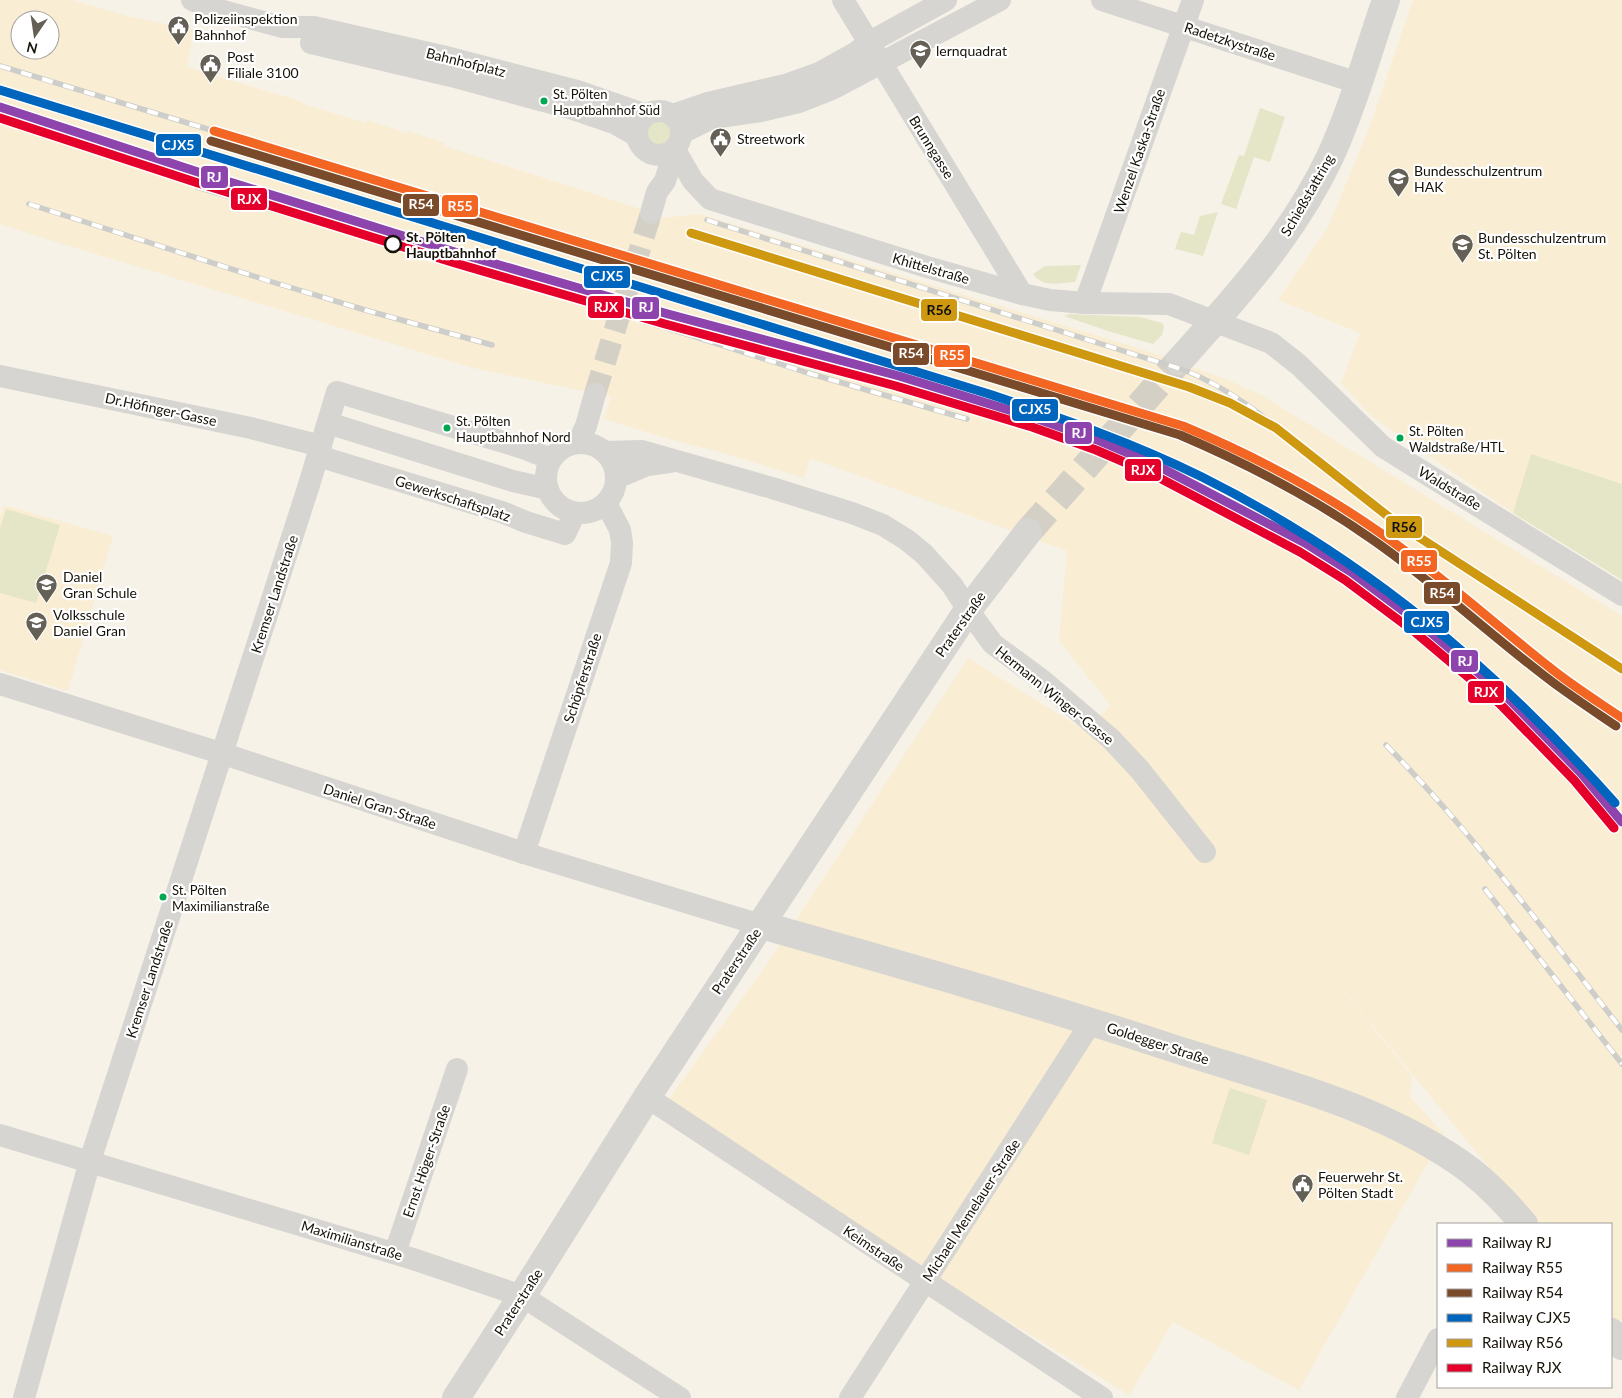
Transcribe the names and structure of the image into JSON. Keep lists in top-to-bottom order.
{
  "streets": {
    "main road": ["Schießstattring", "Praterstraße", "Goldegger Straße"],
    "street": [
      "Radetzkystraße",
      "Bahnhofplatz",
      "Brunngasse",
      "Wenzel Kaska-Straße",
      "Khittelstraße",
      "Dr.Höfinger-Gasse",
      "Waldstraße",
      "Gewerkschaftsplatz",
      "Kremser Landstraße",
      "Schöpferstraße",
      "Hermann Winger-Gasse",
      "Daniel Gran-Straße",
      "Ernst Höger-Straße",
      "Michael Memelauer-Straße",
      "Maximilianstraße",
      "Keimstraße"
    ]
  },
  "crossings": [
    ["Radetzkystraße", "Wenzel Kaska-Straße"],
    ["Radetzkystraße", "Schießstattring"],
    ["Bahnhofplatz", "Khittelstraße"],
    ["Brunngasse", "Khittelstraße"],
    ["Wenzel Kaska-Straße", "Khittelstraße"],
    ["Schießstattring", "Khittelstraße"],
    ["Schießstattring", "Waldstraße"],
    ["Khittelstraße", "Waldstraße"],
    ["Dr.Höfinger-Gasse", "Gewerkschaftsplatz"],
    ["Dr.Höfinger-Gasse", "Kremser Landstraße"],
    ["Gewerkschaftsplatz", "Kremser Landstraße"],
    ["Gewerkschaftsplatz", "Schöpferstraße"],
    ["Gewerkschaftsplatz", "Hermann Winger-Gasse"],
    ["Kremser Landstraße", "Schöpferstraße"],
    ["Kremser Landstraße", "Hermann Winger-Gasse"],
    ["Kremser Landstraße", "Daniel Gran-Straße"],
    ["Kremser Landstraße", "Maximilianstraße"],
    ["Praterstraße", "Hermann Winger-Gasse"],
    ["Praterstraße", "Daniel Gran-Straße"],
    ["Praterstraße", "Goldegger Straße"],
    ["Praterstraße", "Maximilianstraße"],
    ["Praterstraße", "Keimstraße"],
    ["Schöpferstraße", "Hermann Winger-Gasse"],
    ["Schöpferstraße", "Daniel Gran-Straße"],
    ["Daniel Gran-Straße", "Goldegger Straße"],
    ["Goldegger Straße", "Michael Memelauer-Straße"],
    ["Ernst Höger-Straße", "Maximilianstraße"],
    ["Michael Memelauer-Straße", "Keimstraße"]
  ],
  "places": {
    "public building": [
      "Polizeiinspektion Bahnhof",
      "Post Filiale 3100",
      "Streetwork",
      "Feuerwehr St. Pölten Stadt"
    ],
    "school or university": [
      "lernquadrat",
      "Bundesschulzentrum HAK",
      "Bundesschulzentrum St. Pölten",
      "Daniel Gran Schule",
      "Volksschule Daniel Gran"
    ],
    "other": [
      "St. Pölten Hauptbahnhof Süd",
      "St. Pölten Hauptbahnhof",
      "St. Pölten Hauptbahnhof Nord",
      "St. Pölten Waldstraße/HTL",
      "St. Pölten Maximilianstraße"
    ]
  },
  "lines": [
    "rail line CJX5",
    "rail line RJ",
    "rail line RJX",
    "rail line R55",
    "rail line R54",
    "rail line R56"
  ],
  "legend": [
    "Railway RJ",
    "Railway R55",
    "Railway R54",
    "Railway CJX5",
    "Railway R56",
    "Railway RJX"
  ],
  "north": "bottom"
}
